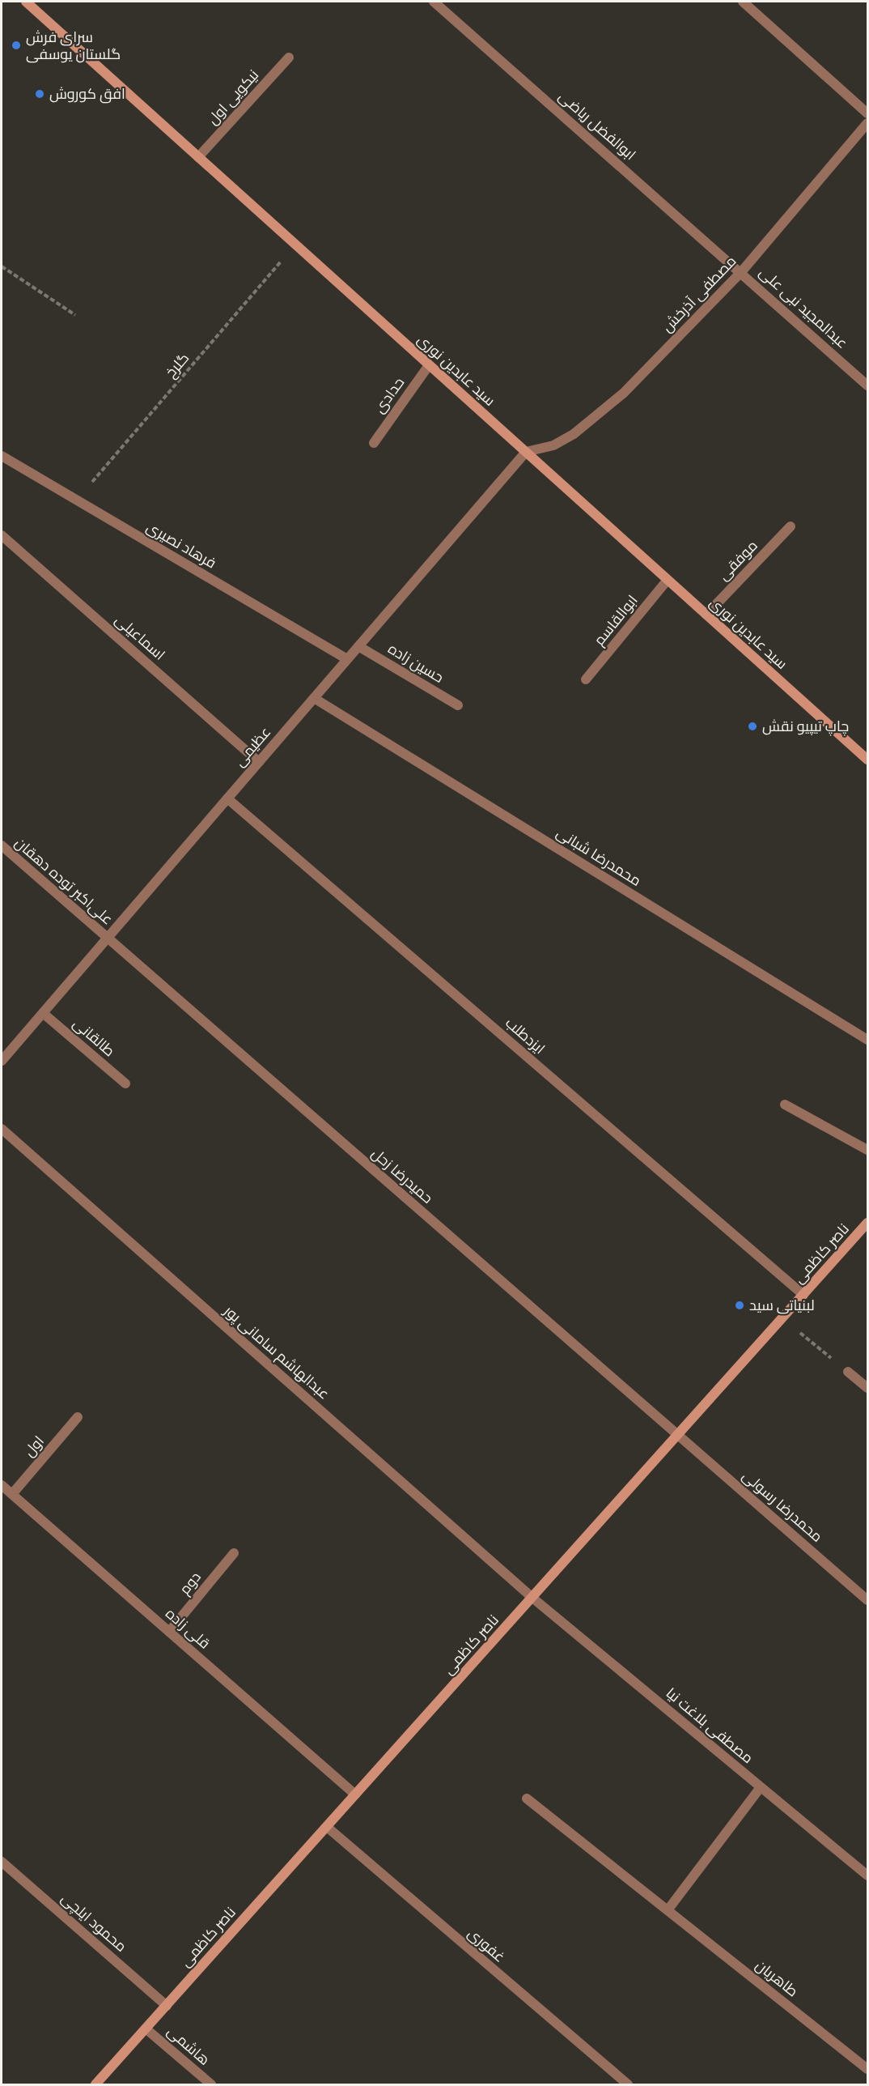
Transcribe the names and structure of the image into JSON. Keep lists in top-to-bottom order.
{
  "streets": {
    "main road": ["سید عابدین نوری", "ناصر کاظمی"],
    "street": [
      "نیکویی اول",
      "ابوالفضل ریاضی",
      "مصطفی آذرخش",
      "عبدالمجید نبی علی",
      "حدادی",
      "فرهاد نصیری",
      "موفقی",
      "ابوالقاسم",
      "اسماعیلی",
      "حسین زاده",
      "عظیمی",
      "محمدرضا شبانی",
      "علی‌اکبر توده دهقان",
      "ایزدطلب",
      "طالقانی",
      "حمیدرضا زحل",
      "عبدالهاشم سامانی پور",
      "اول",
      "محمدرضا رسولی",
      "دوم",
      "قلی زاده",
      "مصطفی بلاغت نیا",
      "محمود ایلچی",
      "غفوری",
      "طاهریان",
      "هاشمی"
    ],
    "path": ["گلرخ"]
  },
  "crossings": [
    ["نیکویی اول", "سید عابدین نوری"],
    ["ابوالفضل ریاضی", "مصطفی آذرخش"],
    ["ابوالفضل ریاضی", "عبدالمجید نبی علی"],
    ["مصطفی آذرخش", "عبدالمجید نبی علی"],
    ["مصطفی آذرخش", "سید عابدین نوری"],
    ["مصطفی آذرخش", "عظیمی"],
    ["گلرخ", "سید عابدین نوری"],
    ["گلرخ", "فرهاد نصیری"],
    ["سید عابدین نوری", "حدادی"],
    ["سید عابدین نوری", "موفقی"],
    ["سید عابدین نوری", "ابوالقاسم"],
    ["سید عابدین نوری", "عظیمی"],
    ["فرهاد نصیری", "عظیمی"],
    ["اسماعیلی", "عظیمی"],
    ["حسین زاده", "عظیمی"],
    ["عظیمی", "محمدرضا شبانی"],
    ["عظیمی", "علی‌اکبر توده دهقان"],
    ["عظیمی", "ایزدطلب"],
    ["عظیمی", "طالقانی"],
    ["عظیمی", "حمیدرضا زحل"],
    ["علی‌اکبر توده دهقان", "حمیدرضا زحل"],
    ["ایزدطلب", "ناصر کاظمی"],
    ["حمیدرضا زحل", "ناصر کاظمی"],
    ["حمیدرضا زحل", "محمدرضا رسولی"],
    ["ناصر کاظمی", "عبدالهاشم سامانی پور"],
    ["ناصر کاظمی", "محمدرضا رسولی"],
    ["ناصر کاظمی", "قلی زاده"],
    ["ناصر کاظمی", "مصطفی بلاغت نیا"],
    ["ناصر کاظمی", "محمود ایلچی"],
    ["ناصر کاظمی", "غفوری"],
    ["ناصر کاظمی", "هاشمی"],
    ["عبدالهاشم سامانی پور", "مصطفی بلاغت نیا"],
    ["اول", "قلی زاده"],
    ["دوم", "قلی زاده"]
  ],
  "places": [
    "سرای فرش گلستان یوسفی",
    "افق کوروش",
    "چاپ تیپیو نقش",
    "لبنیاتی سید"
  ]
}
